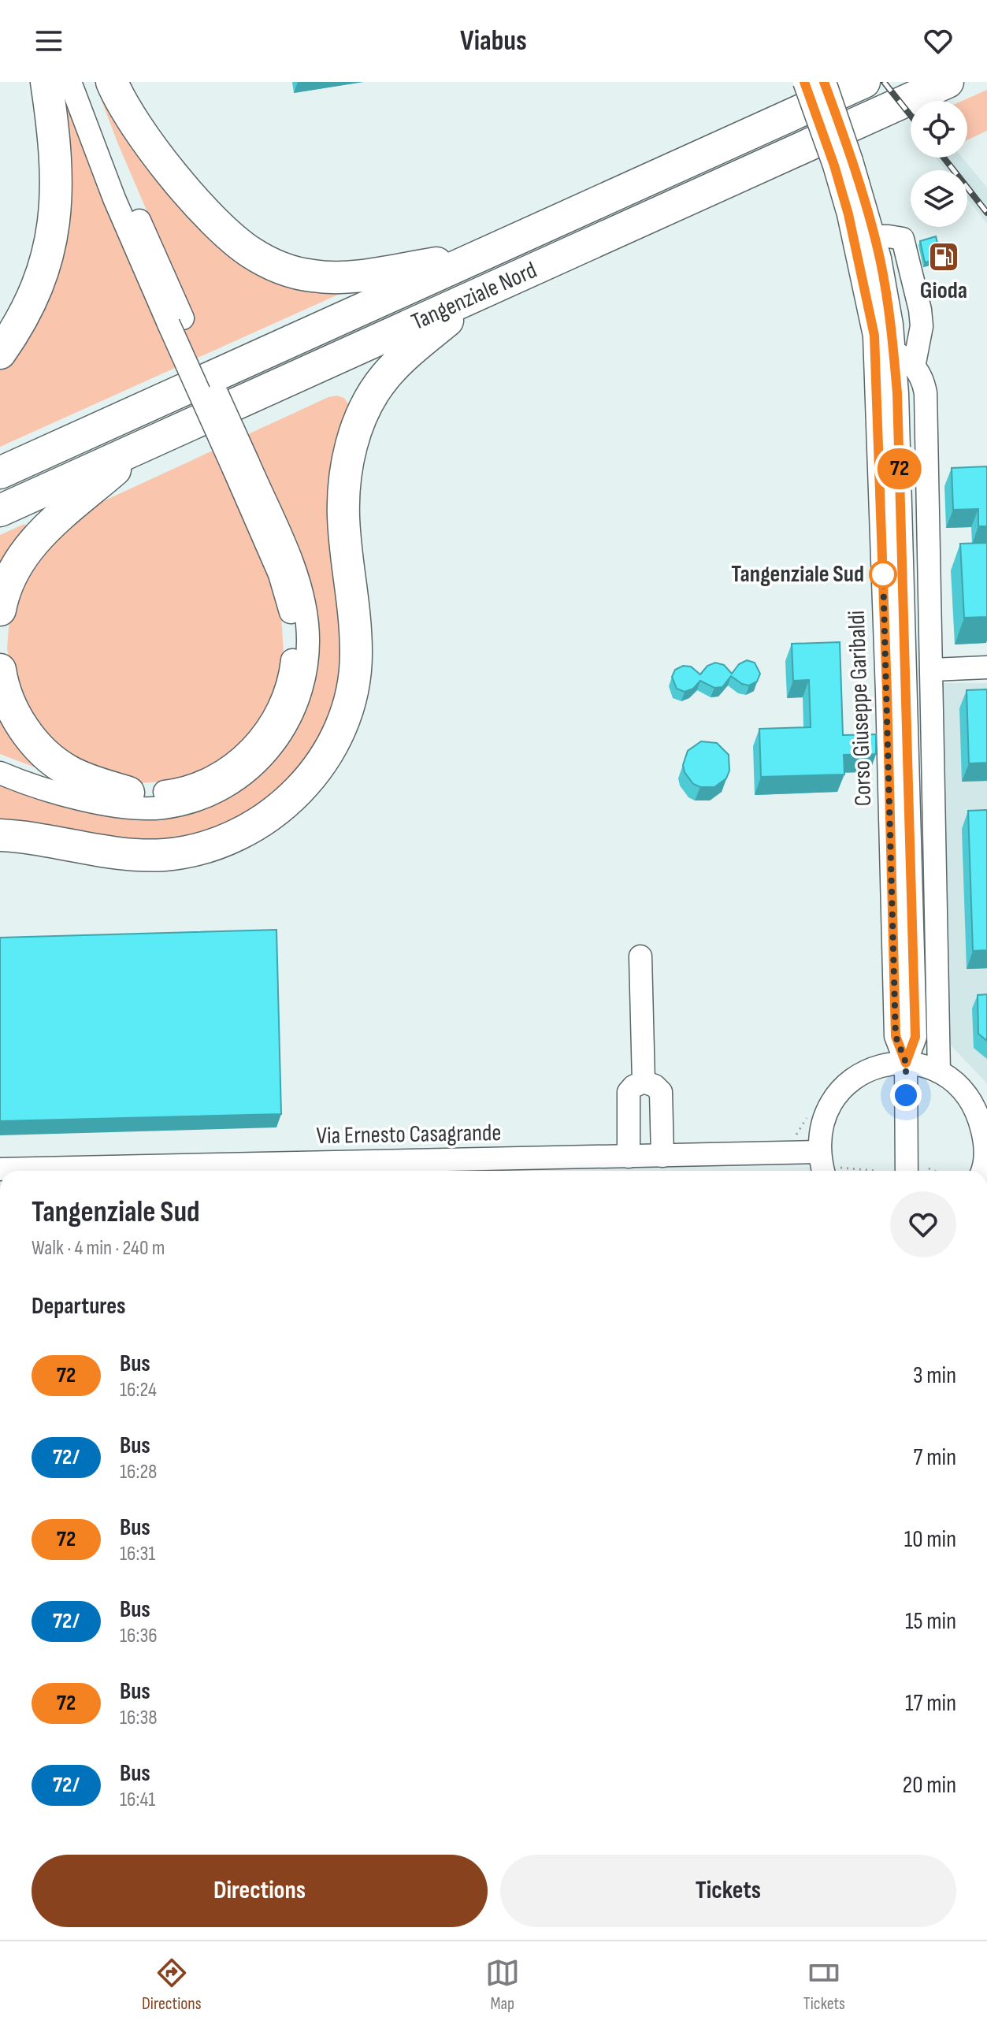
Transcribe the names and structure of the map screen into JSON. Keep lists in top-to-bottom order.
{
  "streets": {
    "highway": ["Tangenziale Nord"],
    "street": ["Corso Giuseppe Garibaldi", "Via Ernesto Casagrande"]
  },
  "places": {
    "fuel station": ["Gioda"],
    "other": ["Tangenziale Sud"]
  },
  "lines": ["bus line 72"],
  "page": {
    "header": "Viabus",
    "on_map": "72",
    "heading": [
      ["Tangenziale Sud", "Walk · 4 min · 240 m"],
      "Departures"
    ],
    "list": [
      {
        "mark": "72",
        "name": "Bus",
        "note": "16:24",
        "value": "3 min"
      },
      {
        "mark": "72/",
        "name": "Bus",
        "note": "16:28",
        "value": "7 min"
      },
      {
        "mark": "72",
        "name": "Bus",
        "note": "16:31",
        "value": "10 min"
      },
      {
        "mark": "72/",
        "name": "Bus",
        "note": "16:36",
        "value": "15 min"
      },
      {
        "mark": "72",
        "name": "Bus",
        "note": "16:38",
        "value": "17 min"
      },
      {
        "mark": "72/",
        "name": "Bus",
        "note": "16:41",
        "value": "20 min"
      }
    ],
    "buttons": ["Directions", "Tickets"],
    "tabs": ["Directions", "Map", "Tickets"]
  }
}
